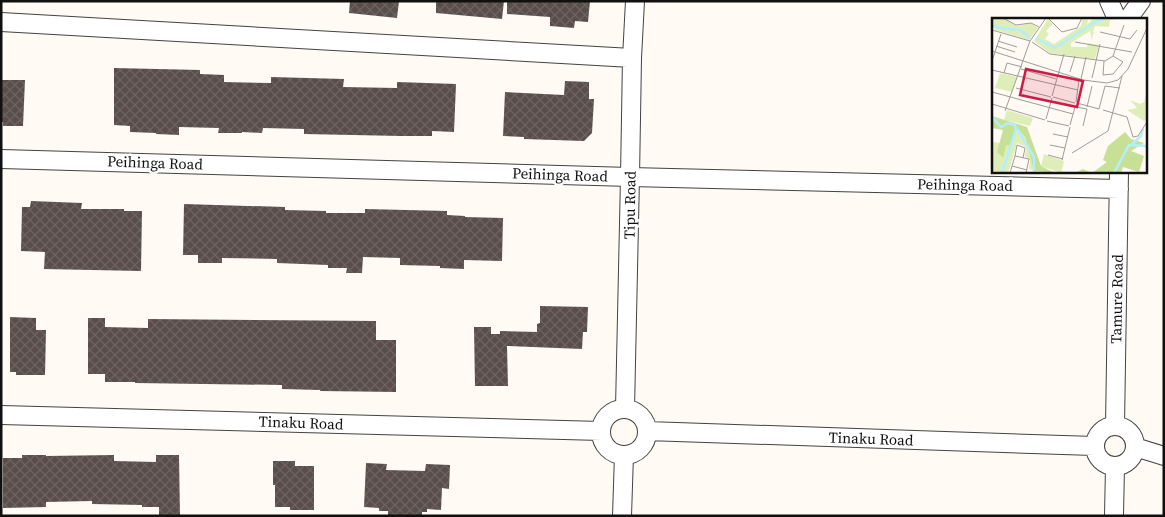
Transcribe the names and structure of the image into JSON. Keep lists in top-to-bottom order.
{
  "streets": {
    "street": [
      "Peihinga Road",
      "Tipu Road",
      "Tamure Road",
      "Tinaku Road"
    ]
  },
  "crossings": [
    ["Peihinga Road", "Tipu Road"],
    ["Peihinga Road", "Tamure Road"],
    ["Tipu Road", "Tinaku Road"],
    ["Tamure Road", "Tinaku Road"]
  ]
}
